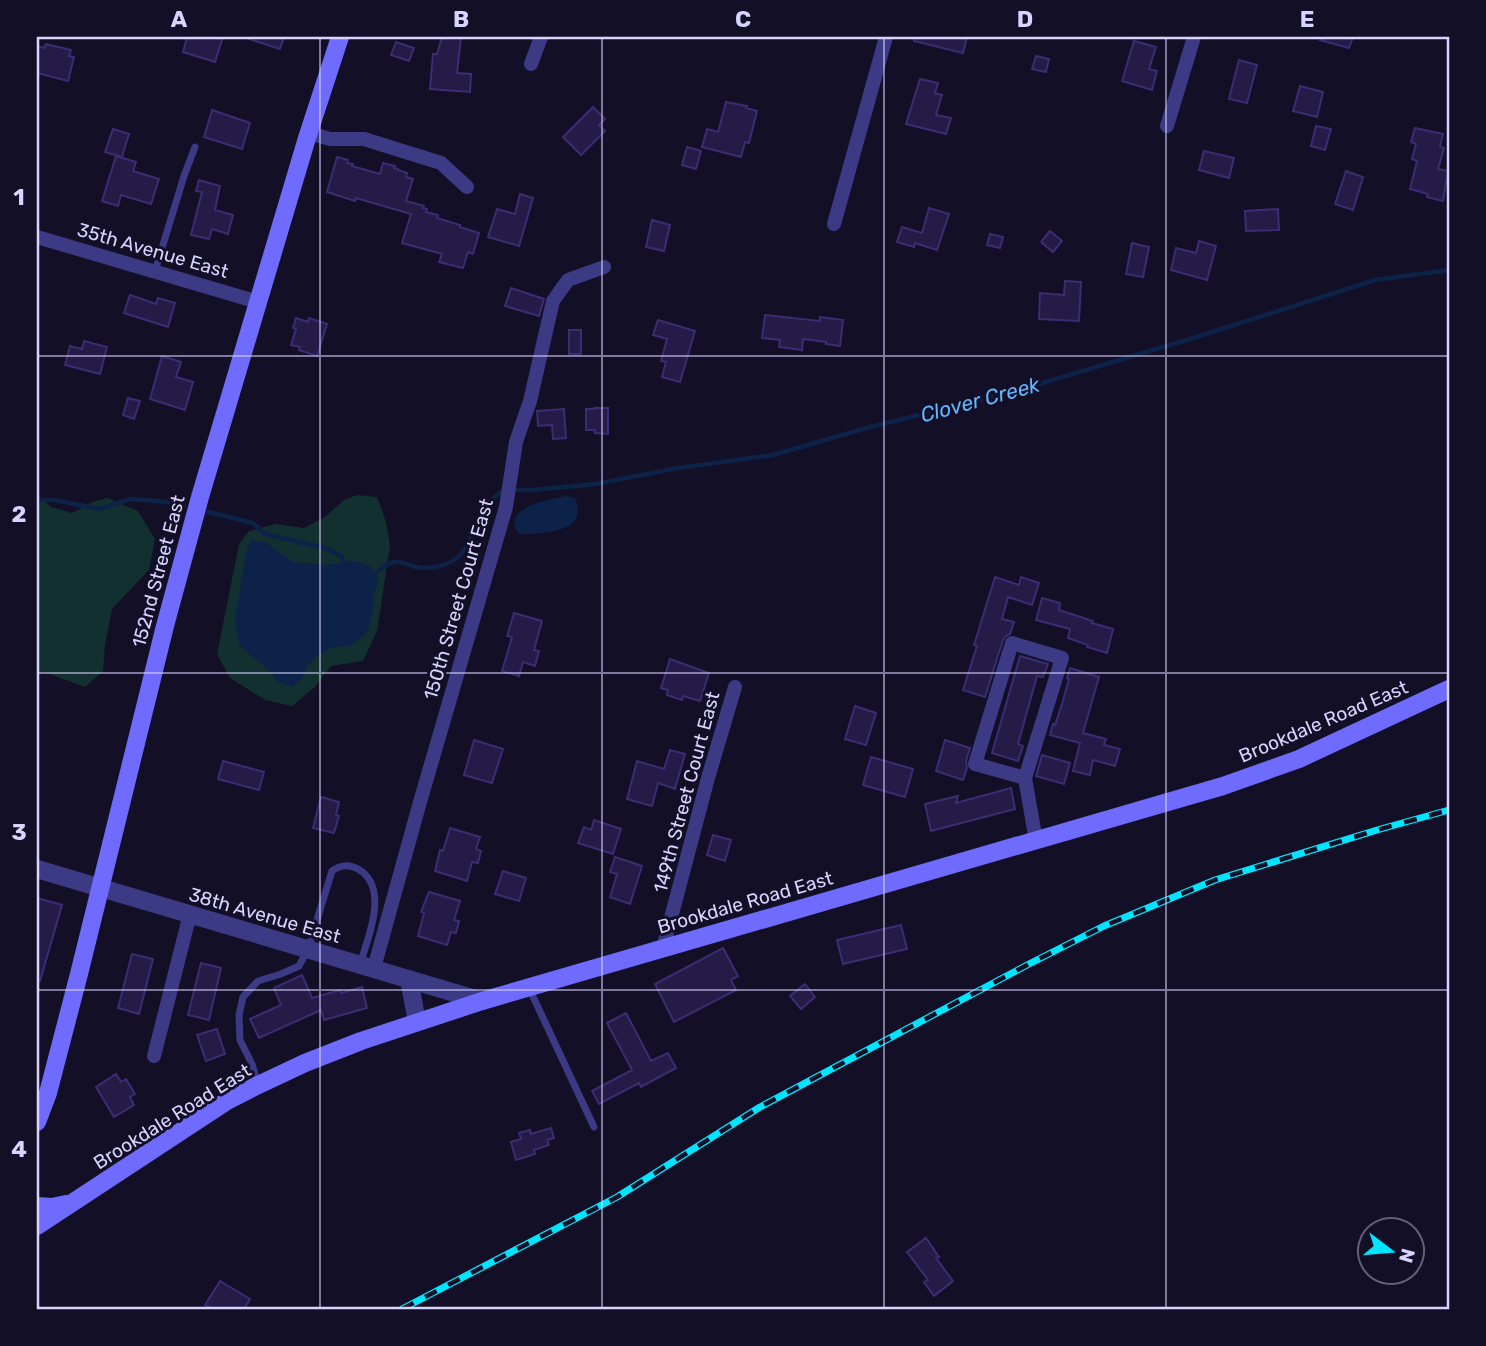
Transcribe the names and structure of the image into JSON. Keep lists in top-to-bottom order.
{
  "streets": {
    "main road": ["152nd Street East", "Brookdale Road East"],
    "street": [
      "35th Avenue East",
      "150th Street Court East",
      "149th Street Court East",
      "38th Avenue East"
    ]
  },
  "crossings": [
    ["35th Avenue East", "152nd Street East"],
    ["152nd Street East", "38th Avenue East"],
    ["150th Street Court East", "38th Avenue East"],
    ["Brookdale Road East", "149th Street Court East"],
    ["Brookdale Road East", "38th Avenue East"]
  ],
  "water": ["Clover Creek"],
  "north": "right",
  "grid": {
    "columns": [
      "A",
      "B",
      "C",
      "D",
      "E"
    ],
    "rows": [
      "1",
      "2",
      "3",
      "4"
    ]
  }
}
